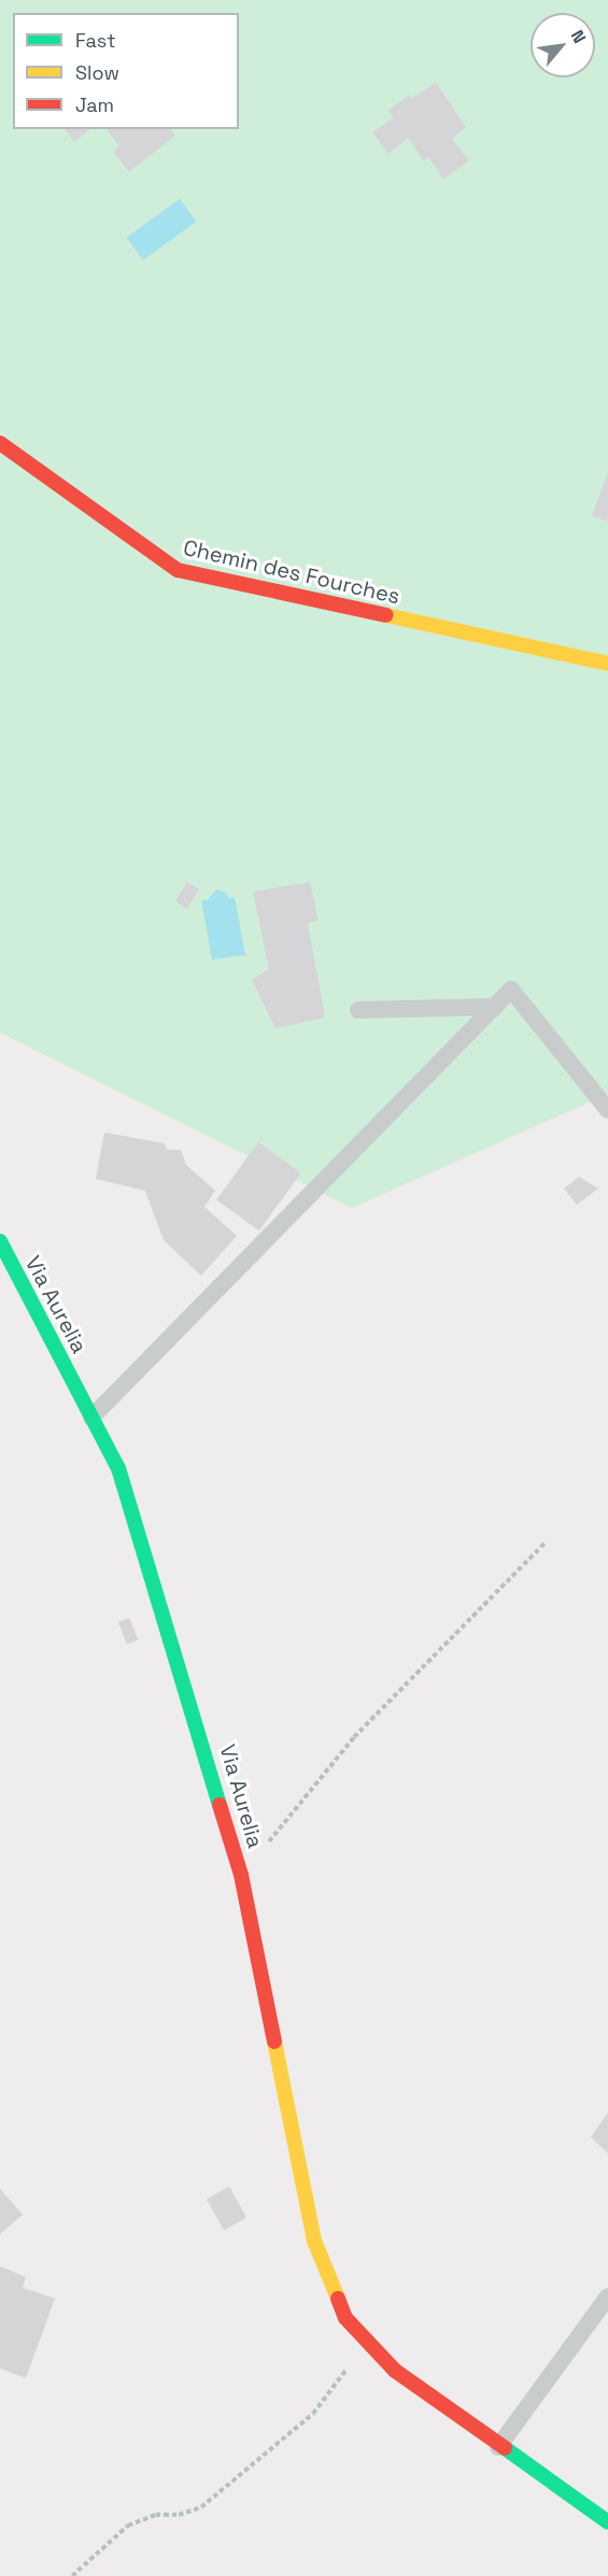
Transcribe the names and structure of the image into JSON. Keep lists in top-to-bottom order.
{
  "streets": {
    "street": ["Chemin des Fourches", "Via Aurelia"]
  },
  "legend": ["Fast", "Slow", "Jam"],
  "north": "top right"
}
